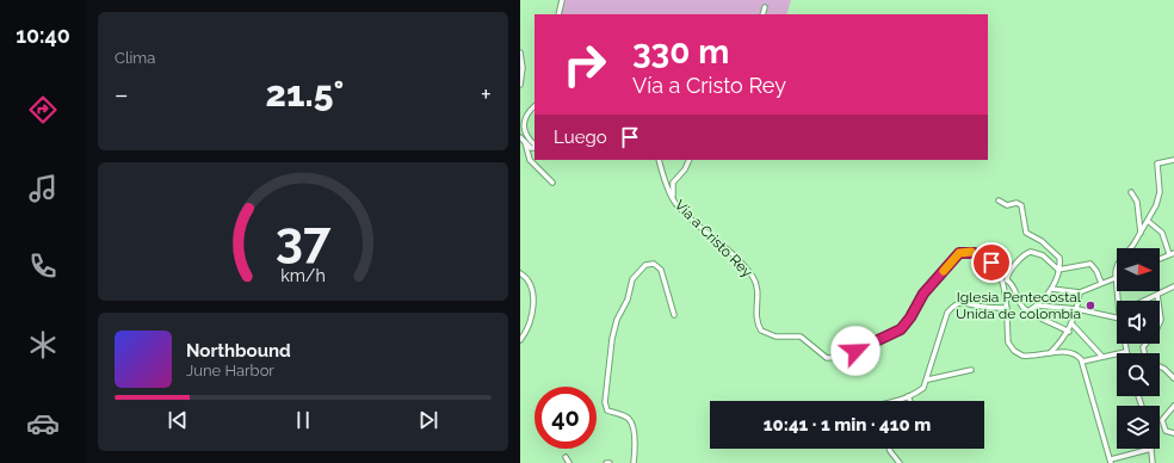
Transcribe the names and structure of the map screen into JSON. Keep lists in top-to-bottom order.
{
  "streets": {
    "street": ["Vía a Cristo Rey"]
  },
  "places": ["Iglesia Pentecostal Unida de colombia"],
  "north": "right",
  "page": {
    "tabs": "10:40",
    "tile": "Clima",
    "turn": ["330 m", "Vía a Cristo Rey"],
    "heat": ["−", "21.5°", "+"],
    "then": "Luego",
    "song": ["Northbound", "June Harbor"],
    "limit": "40",
    "trip": "10:41 · 1 min · 410 m",
    "gauge": ["37", "km/h"]
  }
}
